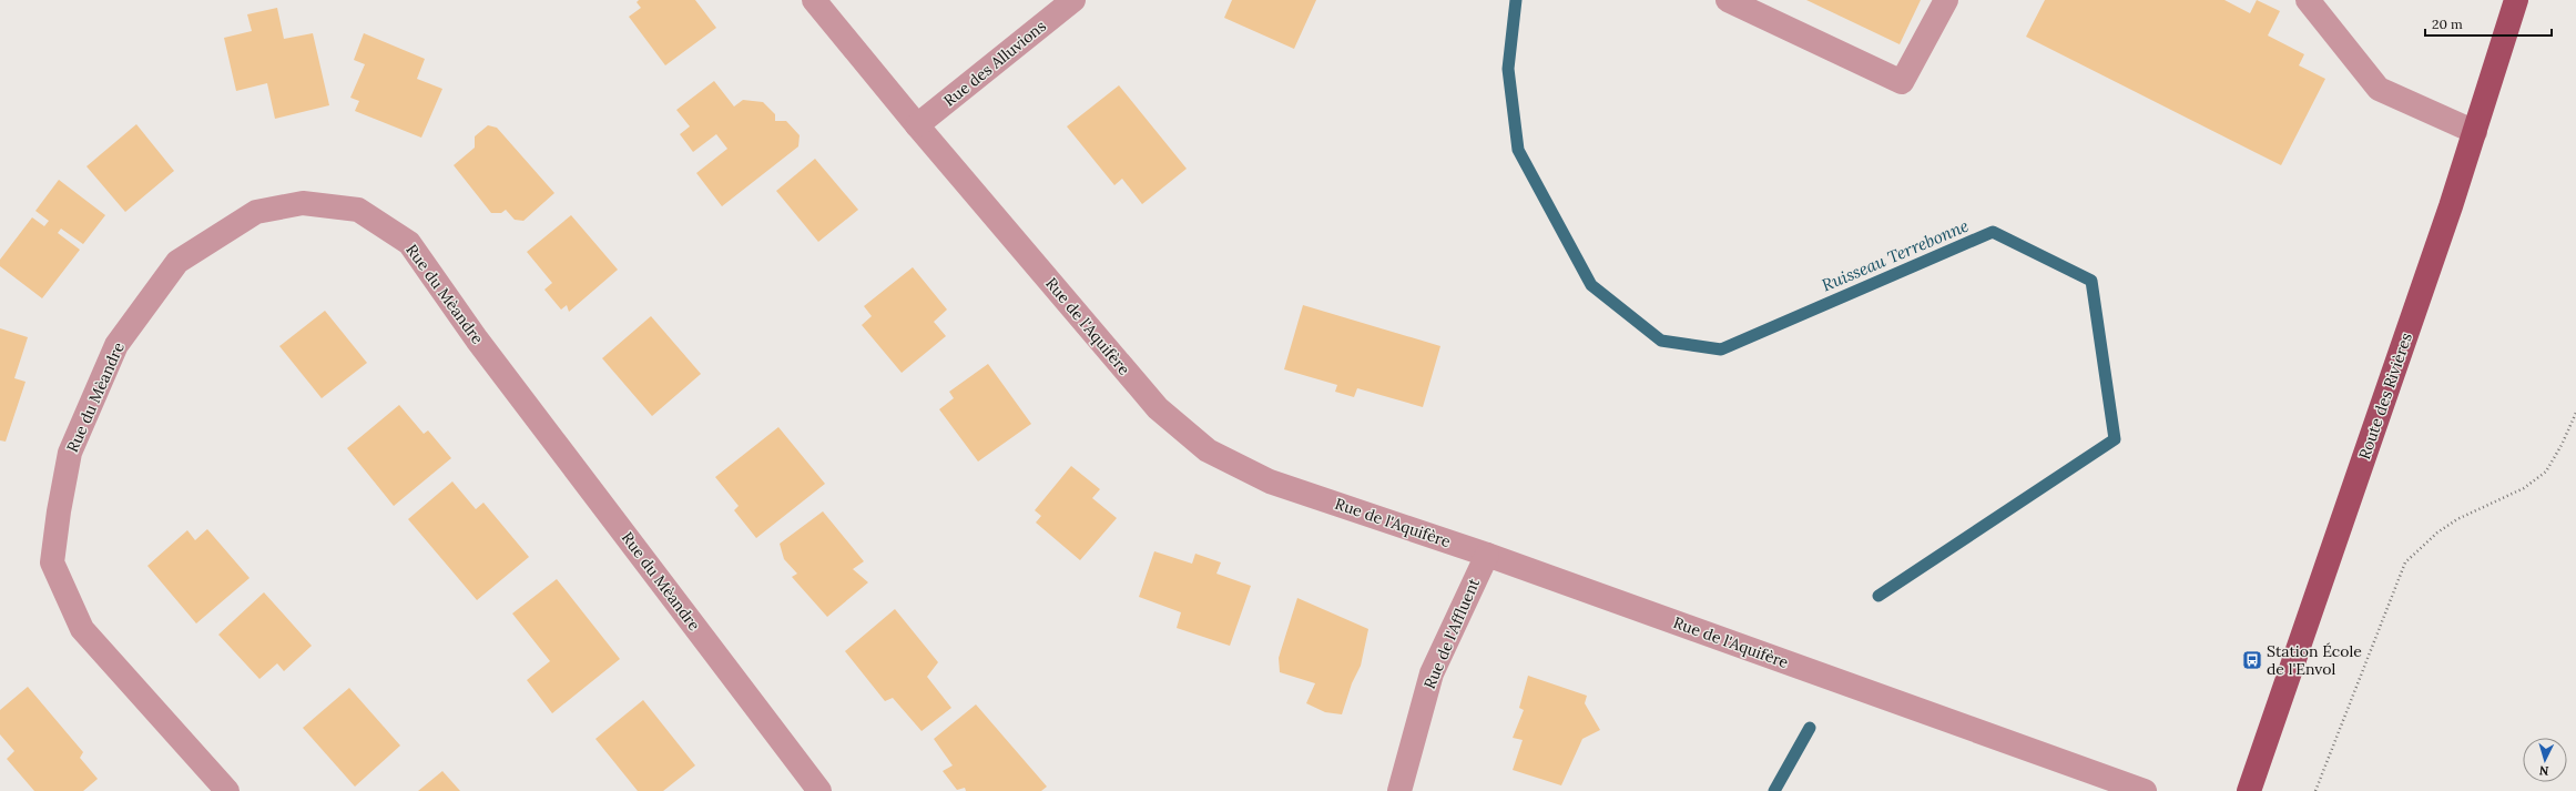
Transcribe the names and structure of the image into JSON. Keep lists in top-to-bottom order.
{
  "streets": {
    "main road": ["Route des Rivières"],
    "street": [
      "Rue des Alluvions",
      "Rue du Mèandre",
      "Rue de l'Aquifère",
      "Rue de l'Affluent"
    ]
  },
  "crossings": [
    ["Rue des Alluvions", "Rue de l'Aquifère"],
    ["Rue de l'Aquifère", "Rue de l'Affluent"]
  ],
  "water": ["Ruisseau Terrebonne"],
  "places": {
    "bus stop": ["Station École de l'Envol"]
  },
  "scale_bar": "20 m",
  "north": "bottom"
}
